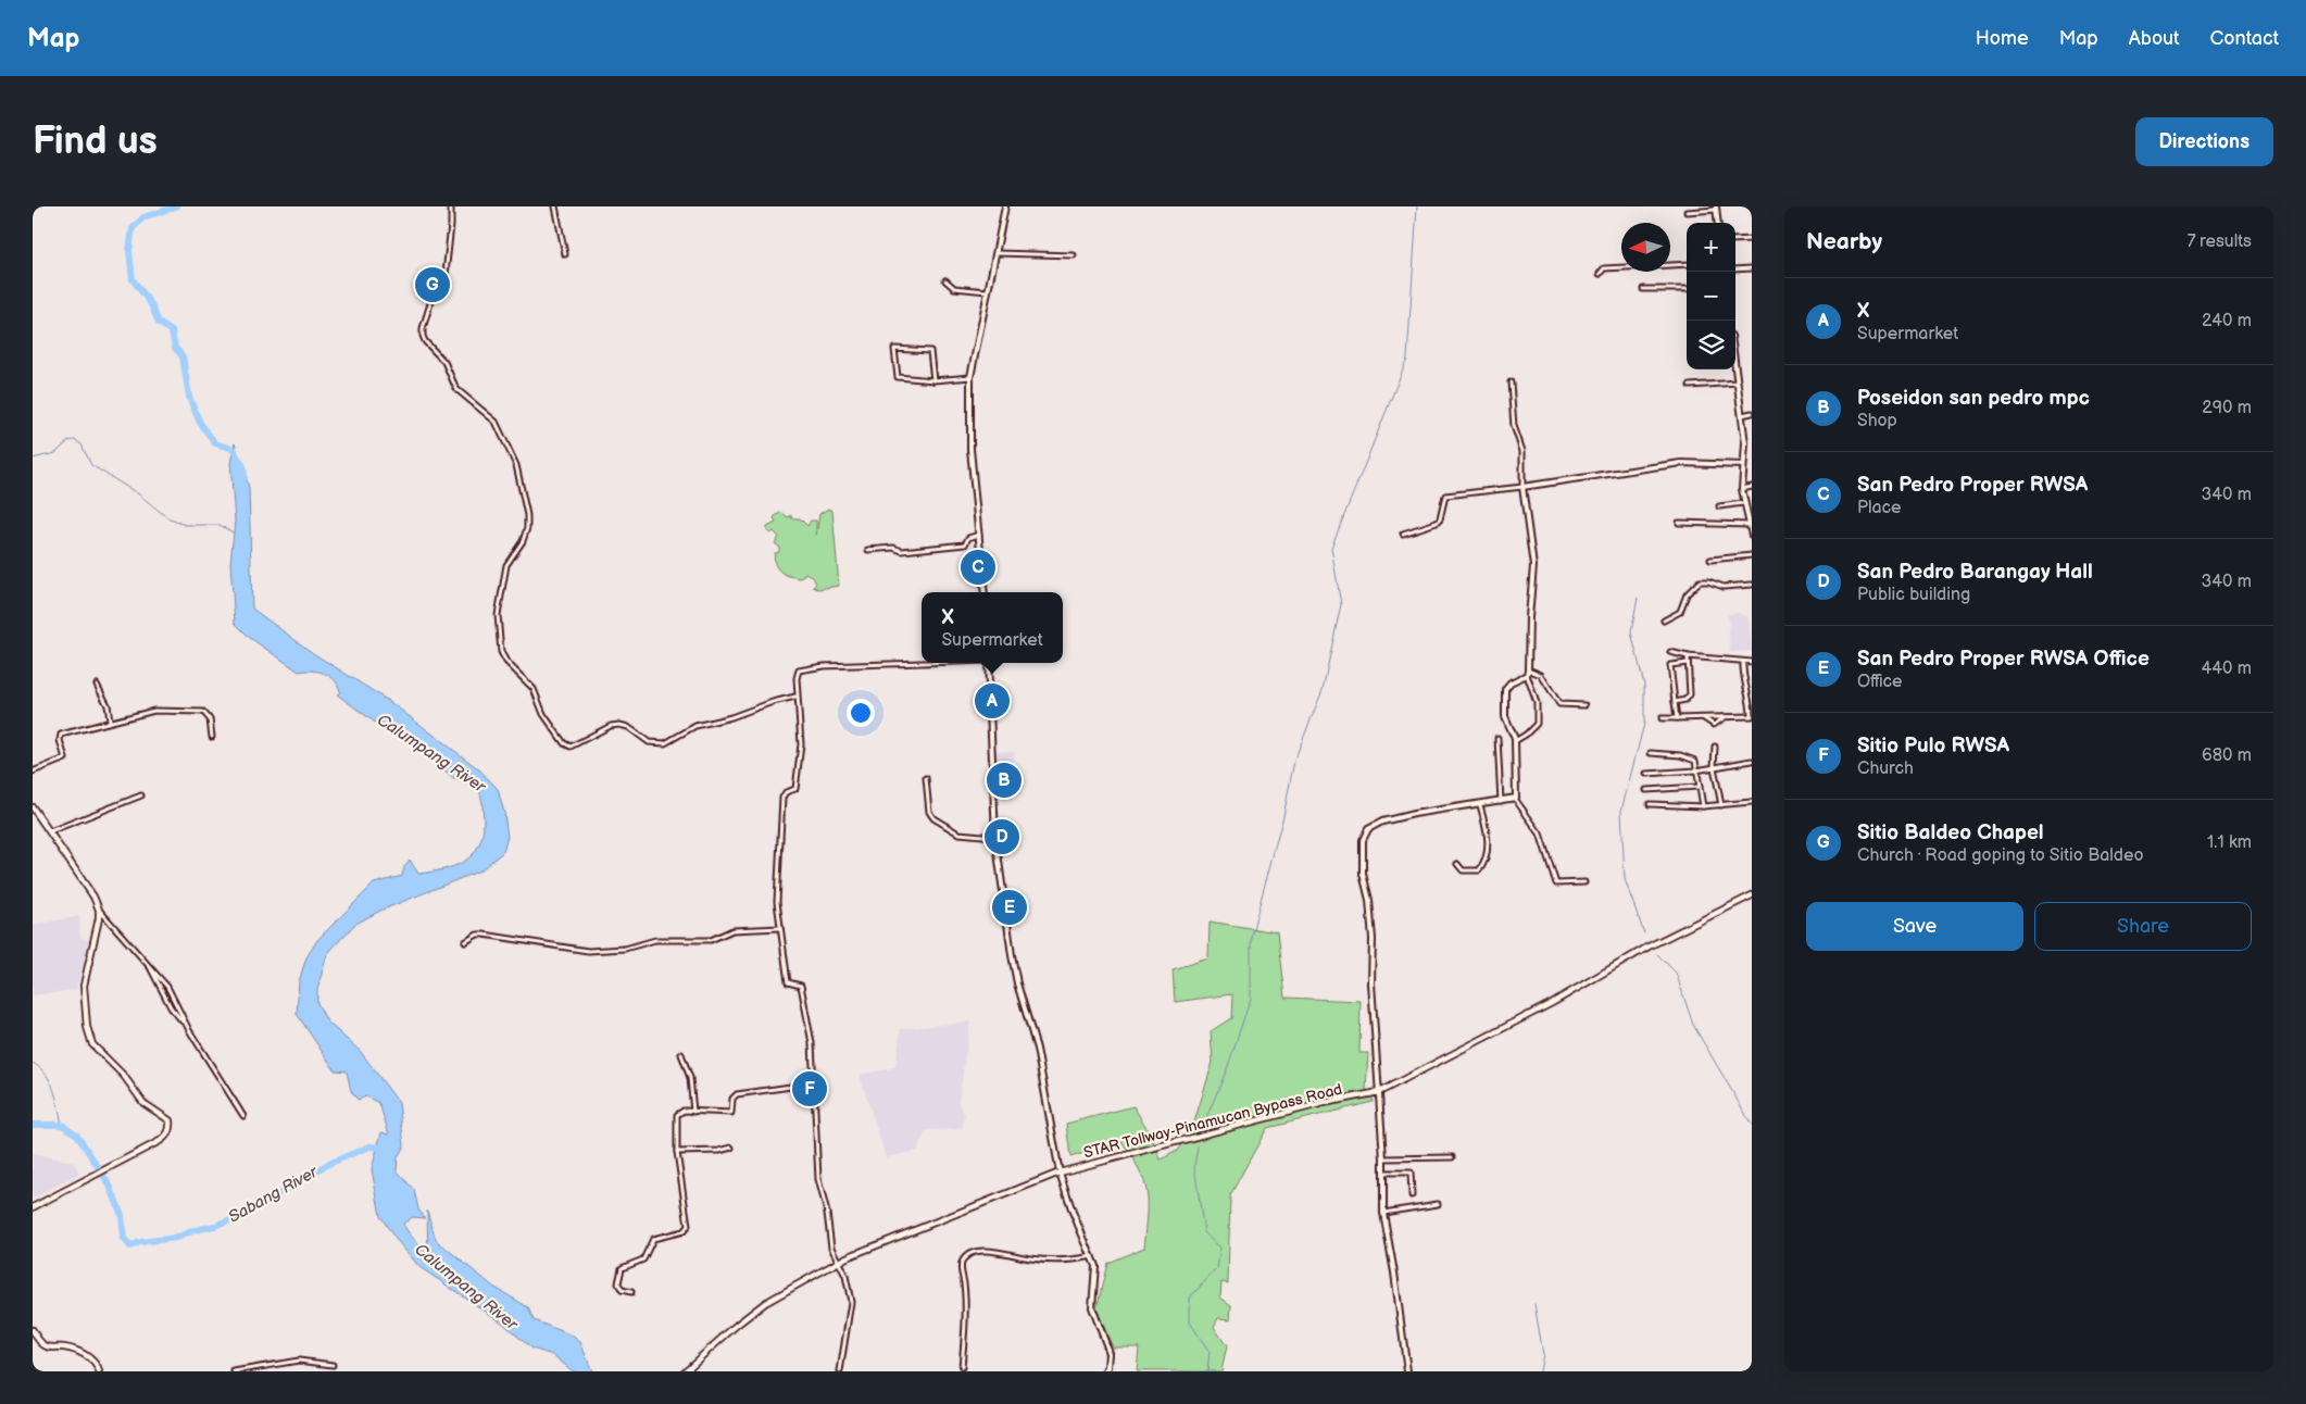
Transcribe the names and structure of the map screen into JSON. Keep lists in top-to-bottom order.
{
  "streets": {
    "main road": ["STAR Tollway-Pinamucan Bypass Road"]
  },
  "water": ["Calumpang River", "Sabang River"],
  "north": "left",
  "page": {
    "header": "Map",
    "nav": [
      "Home",
      "Map",
      "About",
      "Contact"
    ],
    "buttons": [
      "Directions",
      ["Save", "Share"]
    ],
    "title": "Find us",
    "heading": ["Nearby", "7 results"],
    "map_buttons": ["+", "−"],
    "pins": [
      "G",
      "C",
      "A",
      "B",
      "D",
      "E",
      "F"
    ],
    "list": [
      {
        "mark": "A",
        "name": "X",
        "note": "Supermarket",
        "value": "240 m"
      },
      {
        "mark": "B",
        "name": "Poseidon san pedro mpc",
        "note": "Shop",
        "value": "290 m"
      },
      {
        "mark": "C",
        "name": "San Pedro Proper RWSA",
        "note": "Place",
        "value": "340 m"
      },
      {
        "mark": "D",
        "name": "San Pedro Barangay Hall",
        "note": "Public building",
        "value": "340 m"
      },
      {
        "mark": "E",
        "name": "San Pedro Proper RWSA Office",
        "note": "Office",
        "value": "440 m"
      },
      {
        "mark": "F",
        "name": "Sitio Pulo RWSA",
        "note": "Church",
        "value": "680 m"
      },
      {
        "mark": "G",
        "name": "Sitio Baldeo Chapel",
        "note": "Church · Road goping to Sitio Baldeo",
        "value": "1.1 km"
      }
    ],
    "popup": ["X", "Supermarket"]
  }
}
